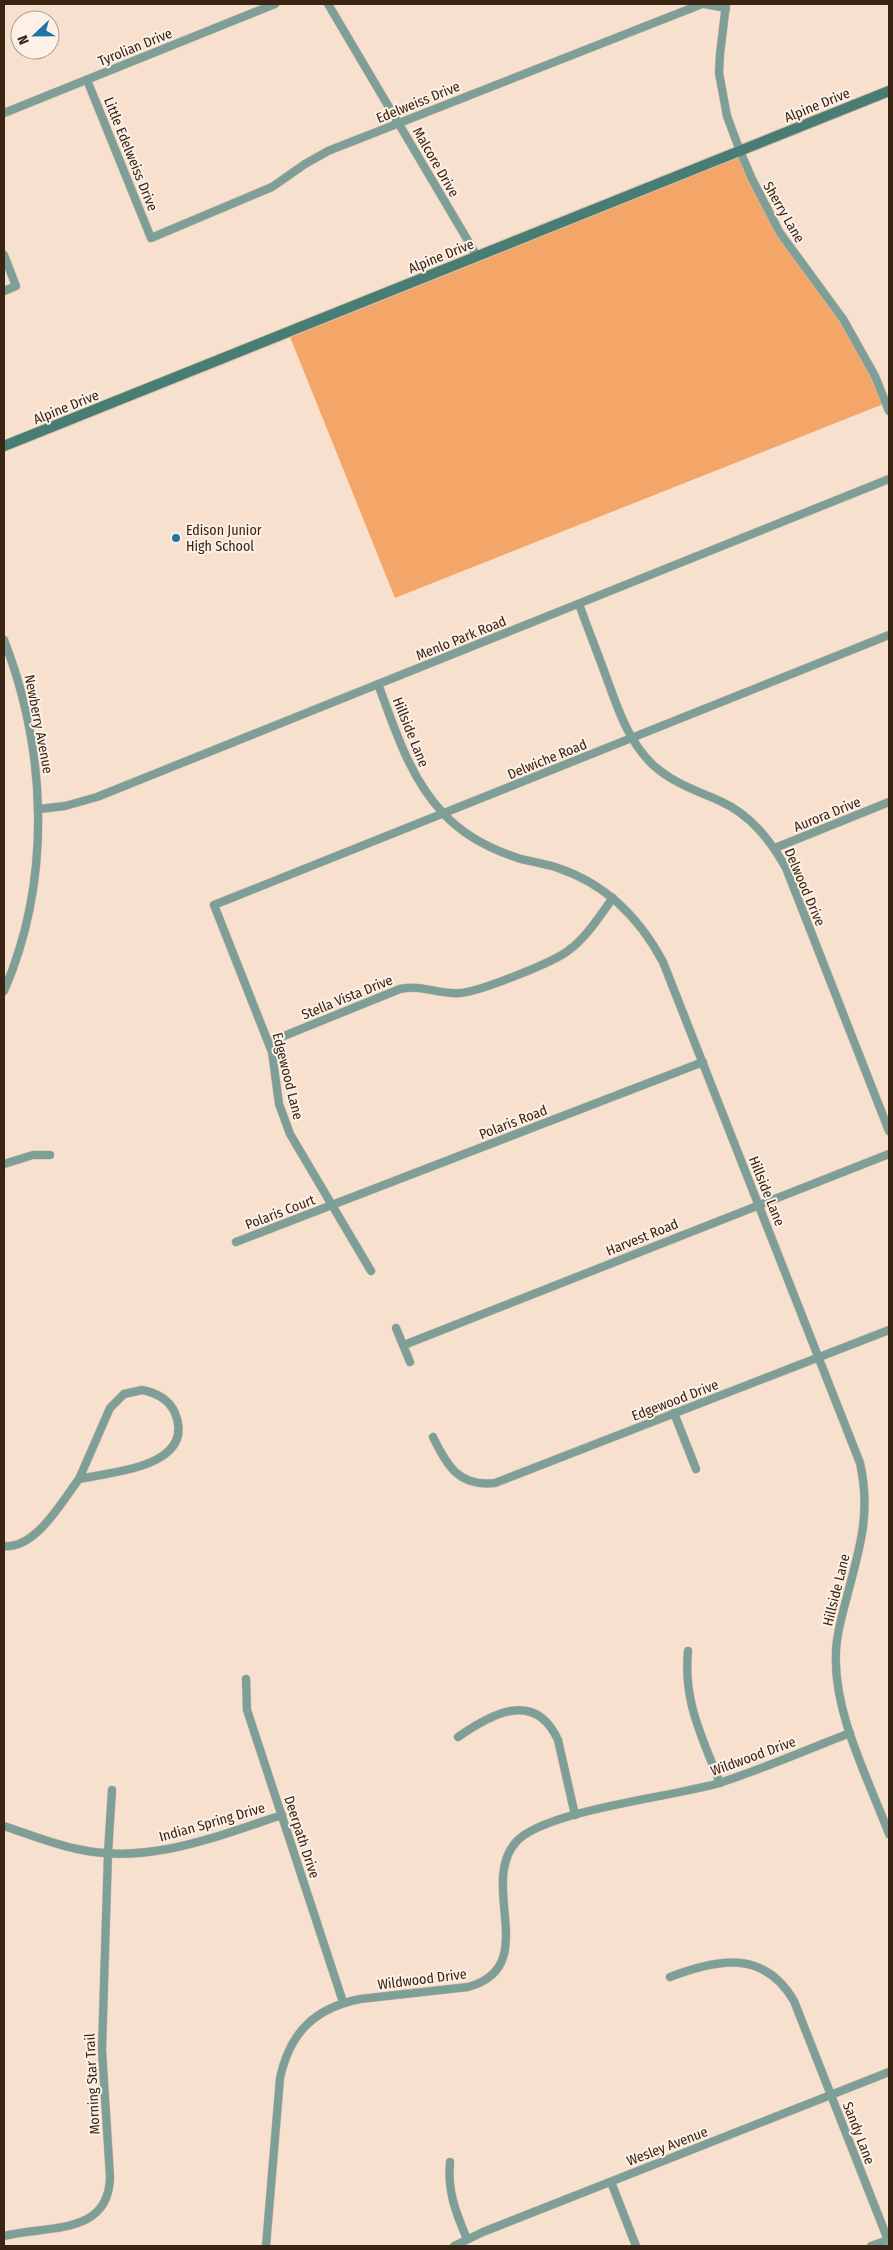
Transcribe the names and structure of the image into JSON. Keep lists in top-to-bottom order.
{
  "streets": {
    "street": [
      "Tyrolian Drive",
      "Edelweiss Drive",
      "Alpine Drive",
      "Little Edelweiss Drive",
      "Malcore Drive",
      "Sherry Lane",
      "Menlo Park Road",
      "Newberry Avenue",
      "Hillside Lane",
      "Delwiche Road",
      "Aurora Drive",
      "Delwood Drive",
      "Stella Vista Drive",
      "Edgewood Lane",
      "Polaris Road",
      "Polaris Court",
      "Harvest Road",
      "Edgewood Drive",
      "Wildwood Drive",
      "Indian Spring Drive",
      "Deerpath Drive",
      "Morning Star Trail",
      "Sandy Lane",
      "Wesley Avenue"
    ]
  },
  "crossings": [
    ["Tyrolian Drive", "Little Edelweiss Drive"],
    ["Edelweiss Drive", "Little Edelweiss Drive"],
    ["Edelweiss Drive", "Malcore Drive"],
    ["Edelweiss Drive", "Sherry Lane"],
    ["Alpine Drive", "Malcore Drive"],
    ["Alpine Drive", "Sherry Lane"],
    ["Menlo Park Road", "Newberry Avenue"],
    ["Menlo Park Road", "Hillside Lane"],
    ["Menlo Park Road", "Delwood Drive"],
    ["Hillside Lane", "Delwiche Road"],
    ["Hillside Lane", "Stella Vista Drive"],
    ["Hillside Lane", "Polaris Road"],
    ["Hillside Lane", "Harvest Road"],
    ["Hillside Lane", "Edgewood Drive"],
    ["Hillside Lane", "Wildwood Drive"],
    ["Delwiche Road", "Delwood Drive"],
    ["Delwiche Road", "Edgewood Lane"],
    ["Aurora Drive", "Delwood Drive"],
    ["Stella Vista Drive", "Edgewood Lane"],
    ["Edgewood Lane", "Polaris Road"],
    ["Edgewood Lane", "Polaris Court"],
    ["Polaris Road", "Polaris Court"],
    ["Wildwood Drive", "Deerpath Drive"],
    ["Indian Spring Drive", "Deerpath Drive"],
    ["Indian Spring Drive", "Morning Star Trail"],
    ["Sandy Lane", "Wesley Avenue"]
  ],
  "places": ["Edison Junior High School"],
  "north": "left"
}
